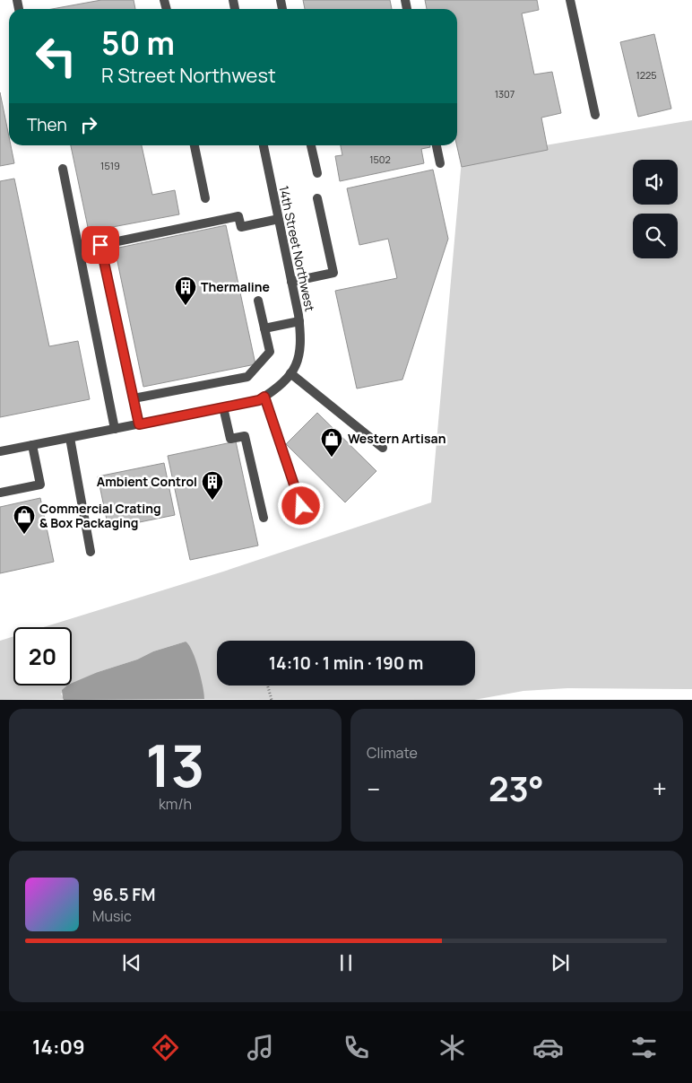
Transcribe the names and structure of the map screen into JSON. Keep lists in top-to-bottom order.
{
  "streets": {
    "street": ["14th Street Northwest"]
  },
  "places": {
    "building": ["Thermaline", "Ambient Control"],
    "shop": ["Western Artisan", "Commercial Crating & Box Packaging"]
  },
  "house_numbers": [
    "1225",
    "1307",
    "1502",
    "1519"
  ],
  "page": {
    "turn": ["50 m", "R Street Northwest"],
    "then": "Then",
    "limit": "20",
    "trip": "14:10 · 1 min · 190 m",
    "tile": [
      ["13", "km/h"],
      "Climate"
    ],
    "heat": ["−", "23°", "+"],
    "song": ["96.5 FM", "Music"],
    "tabs": "14:09"
  }
}
